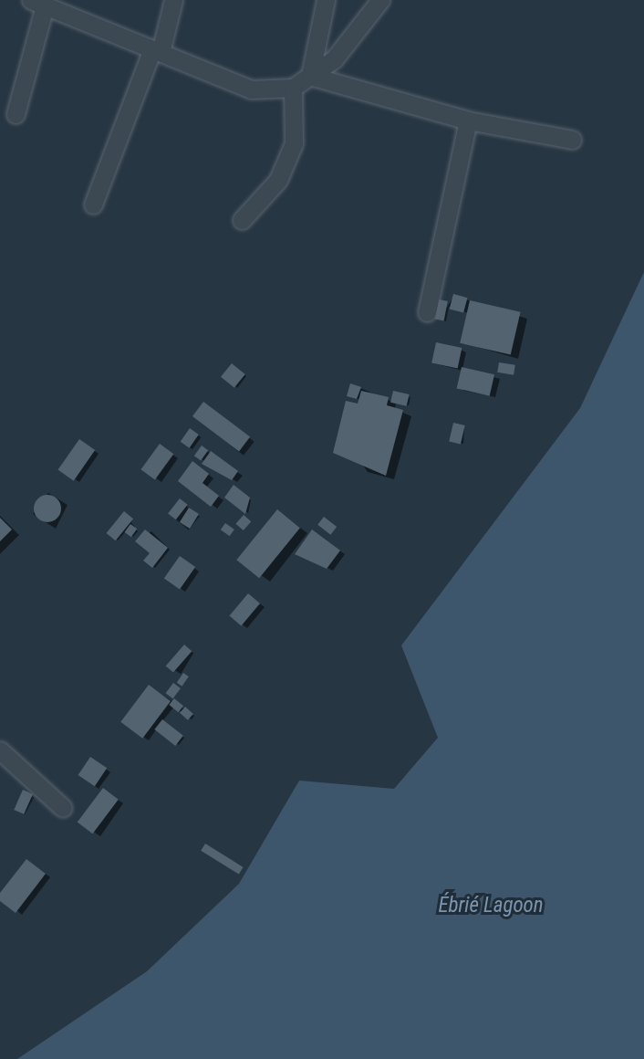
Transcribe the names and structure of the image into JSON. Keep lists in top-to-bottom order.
{
  "water": ["Ébrié Lagoon"]
}
